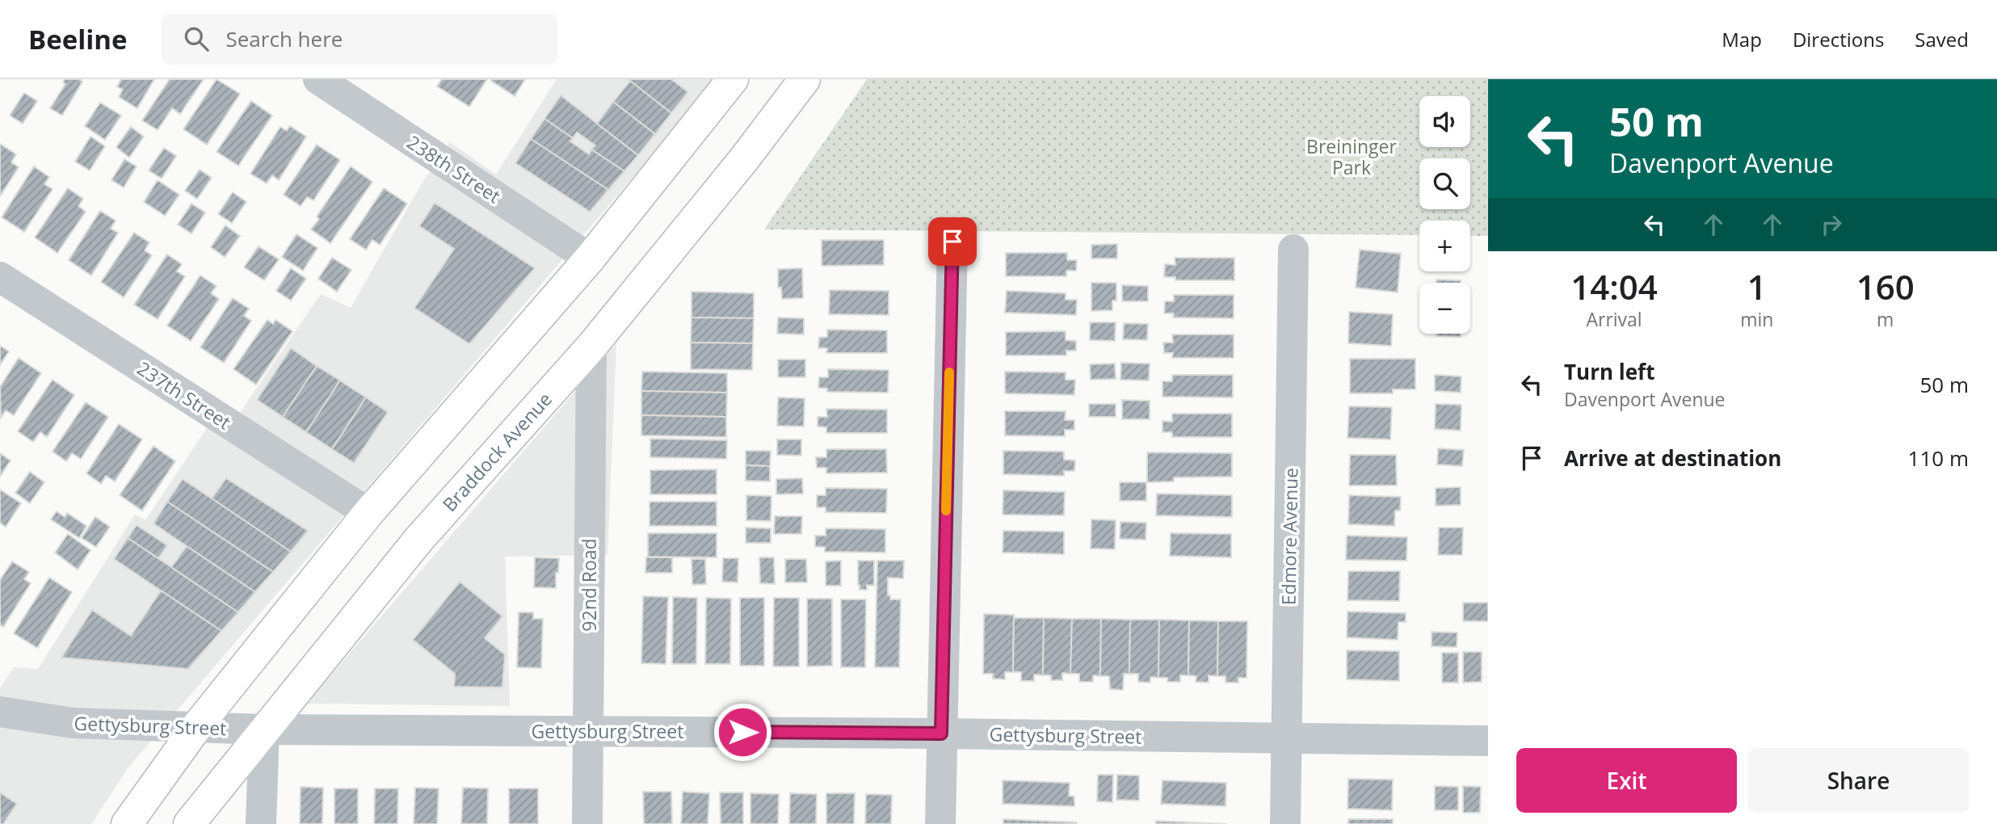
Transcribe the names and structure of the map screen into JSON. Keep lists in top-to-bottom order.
{
  "streets": {
    "main road": ["Braddock Avenue"],
    "street": [
      "238th Street",
      "237th Street",
      "Edmore Avenue",
      "92nd Road",
      "Gettysburg Street"
    ]
  },
  "crossings": [
    ["Braddock Avenue", "92nd Road"],
    ["Braddock Avenue", "Gettysburg Street"],
    ["Edmore Avenue", "Gettysburg Street"],
    ["92nd Road", "Gettysburg Street"]
  ],
  "parks": ["Breininger Park"],
  "page": {
    "header": "Beeline",
    "search": "Search here",
    "nav": ["Map", "Directions", "Saved"],
    "turn": ["50 m", "Davenport Avenue"],
    "map_buttons": ["+", "−"],
    "eta": [
      "14:04",
      "Arrival",
      "1",
      "min",
      "160",
      "m"
    ],
    "list": [
      {
        "name": "Turn left",
        "note": "Davenport Avenue",
        "value": "50 m"
      },
      {
        "name": "Arrive at destination",
        "value": "110 m"
      }
    ],
    "buttons": ["Exit", "Share"]
  }
}
